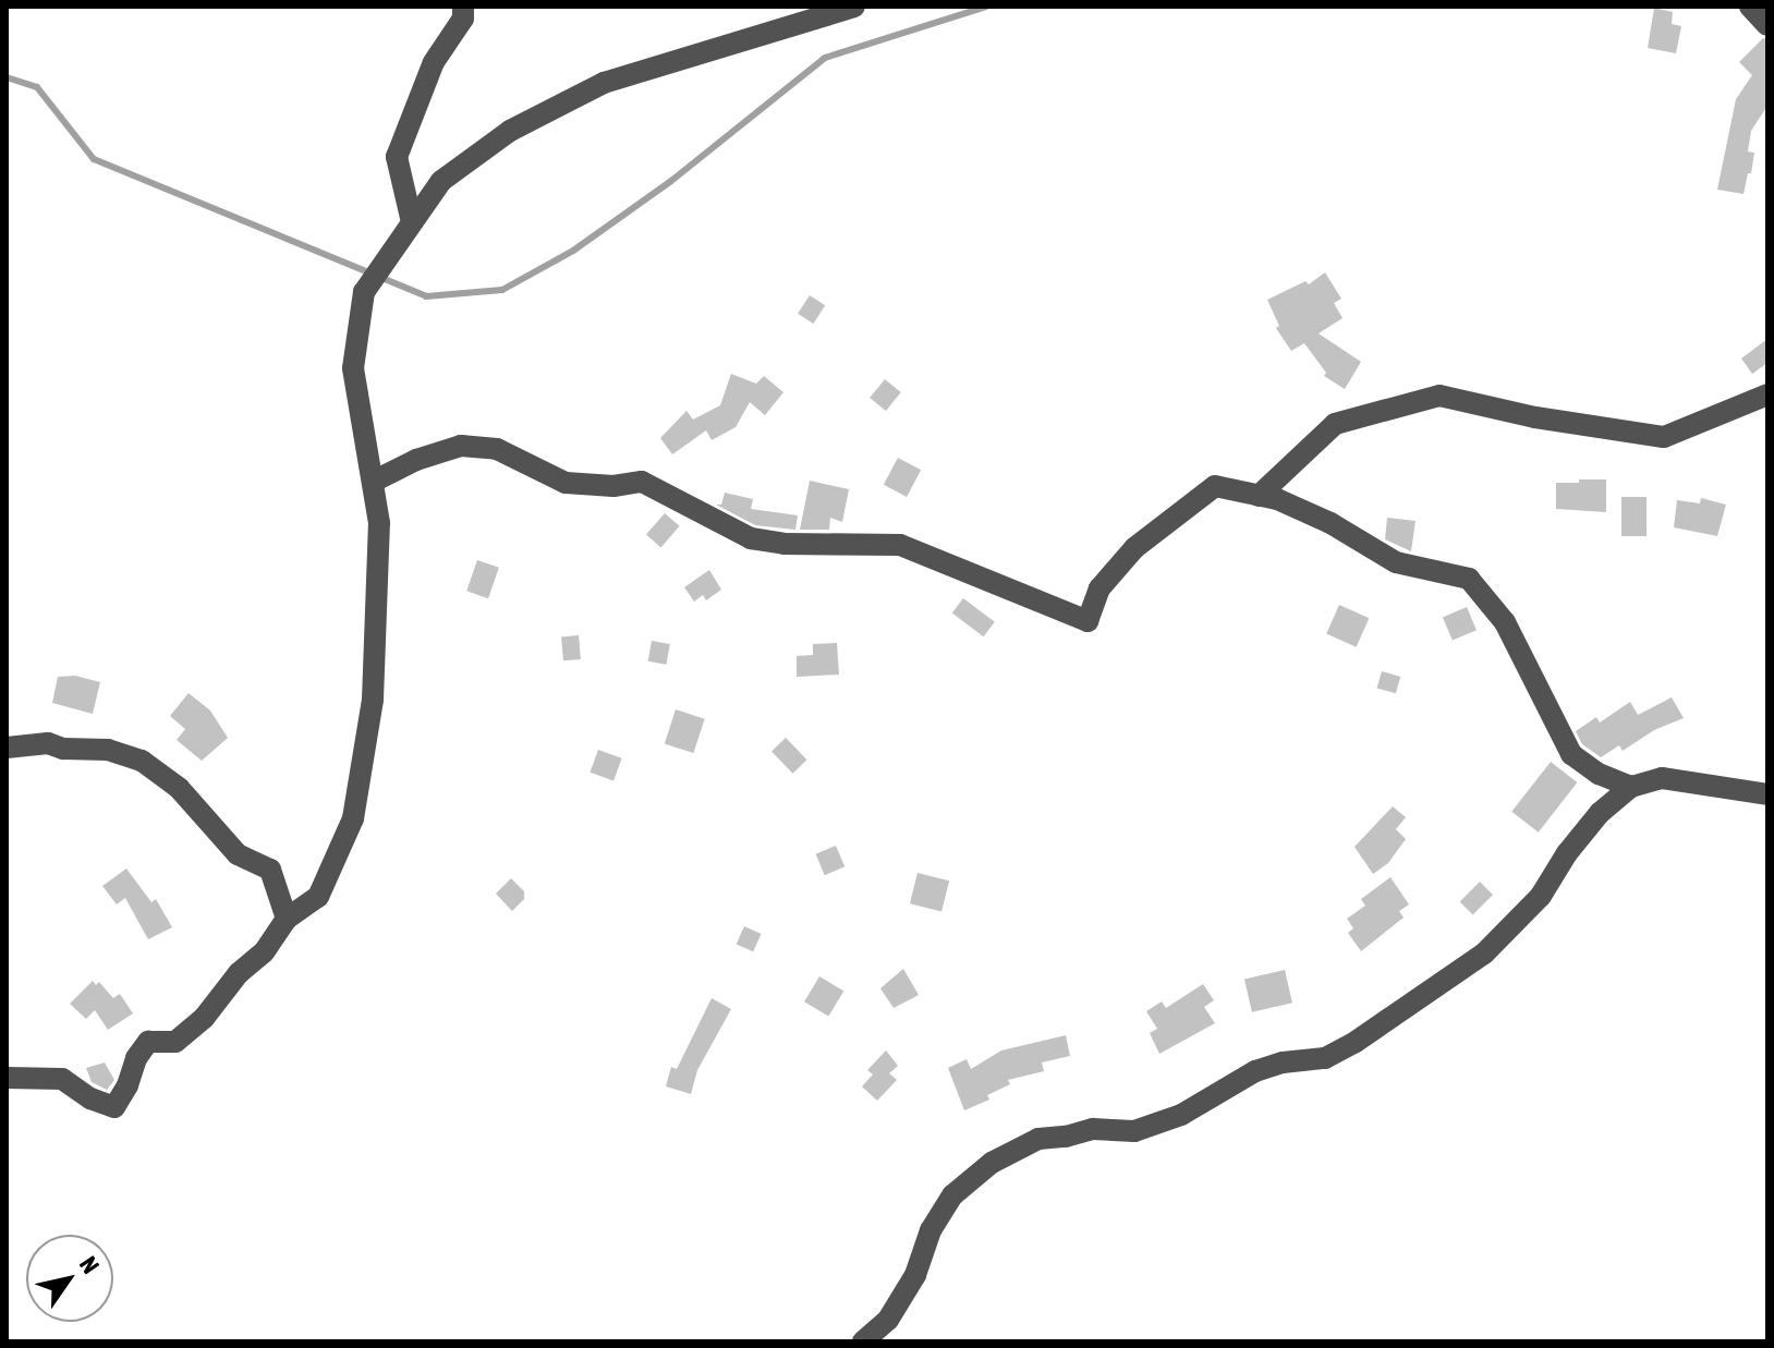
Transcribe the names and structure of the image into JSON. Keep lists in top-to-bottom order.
{
  "north": "top right"
}
